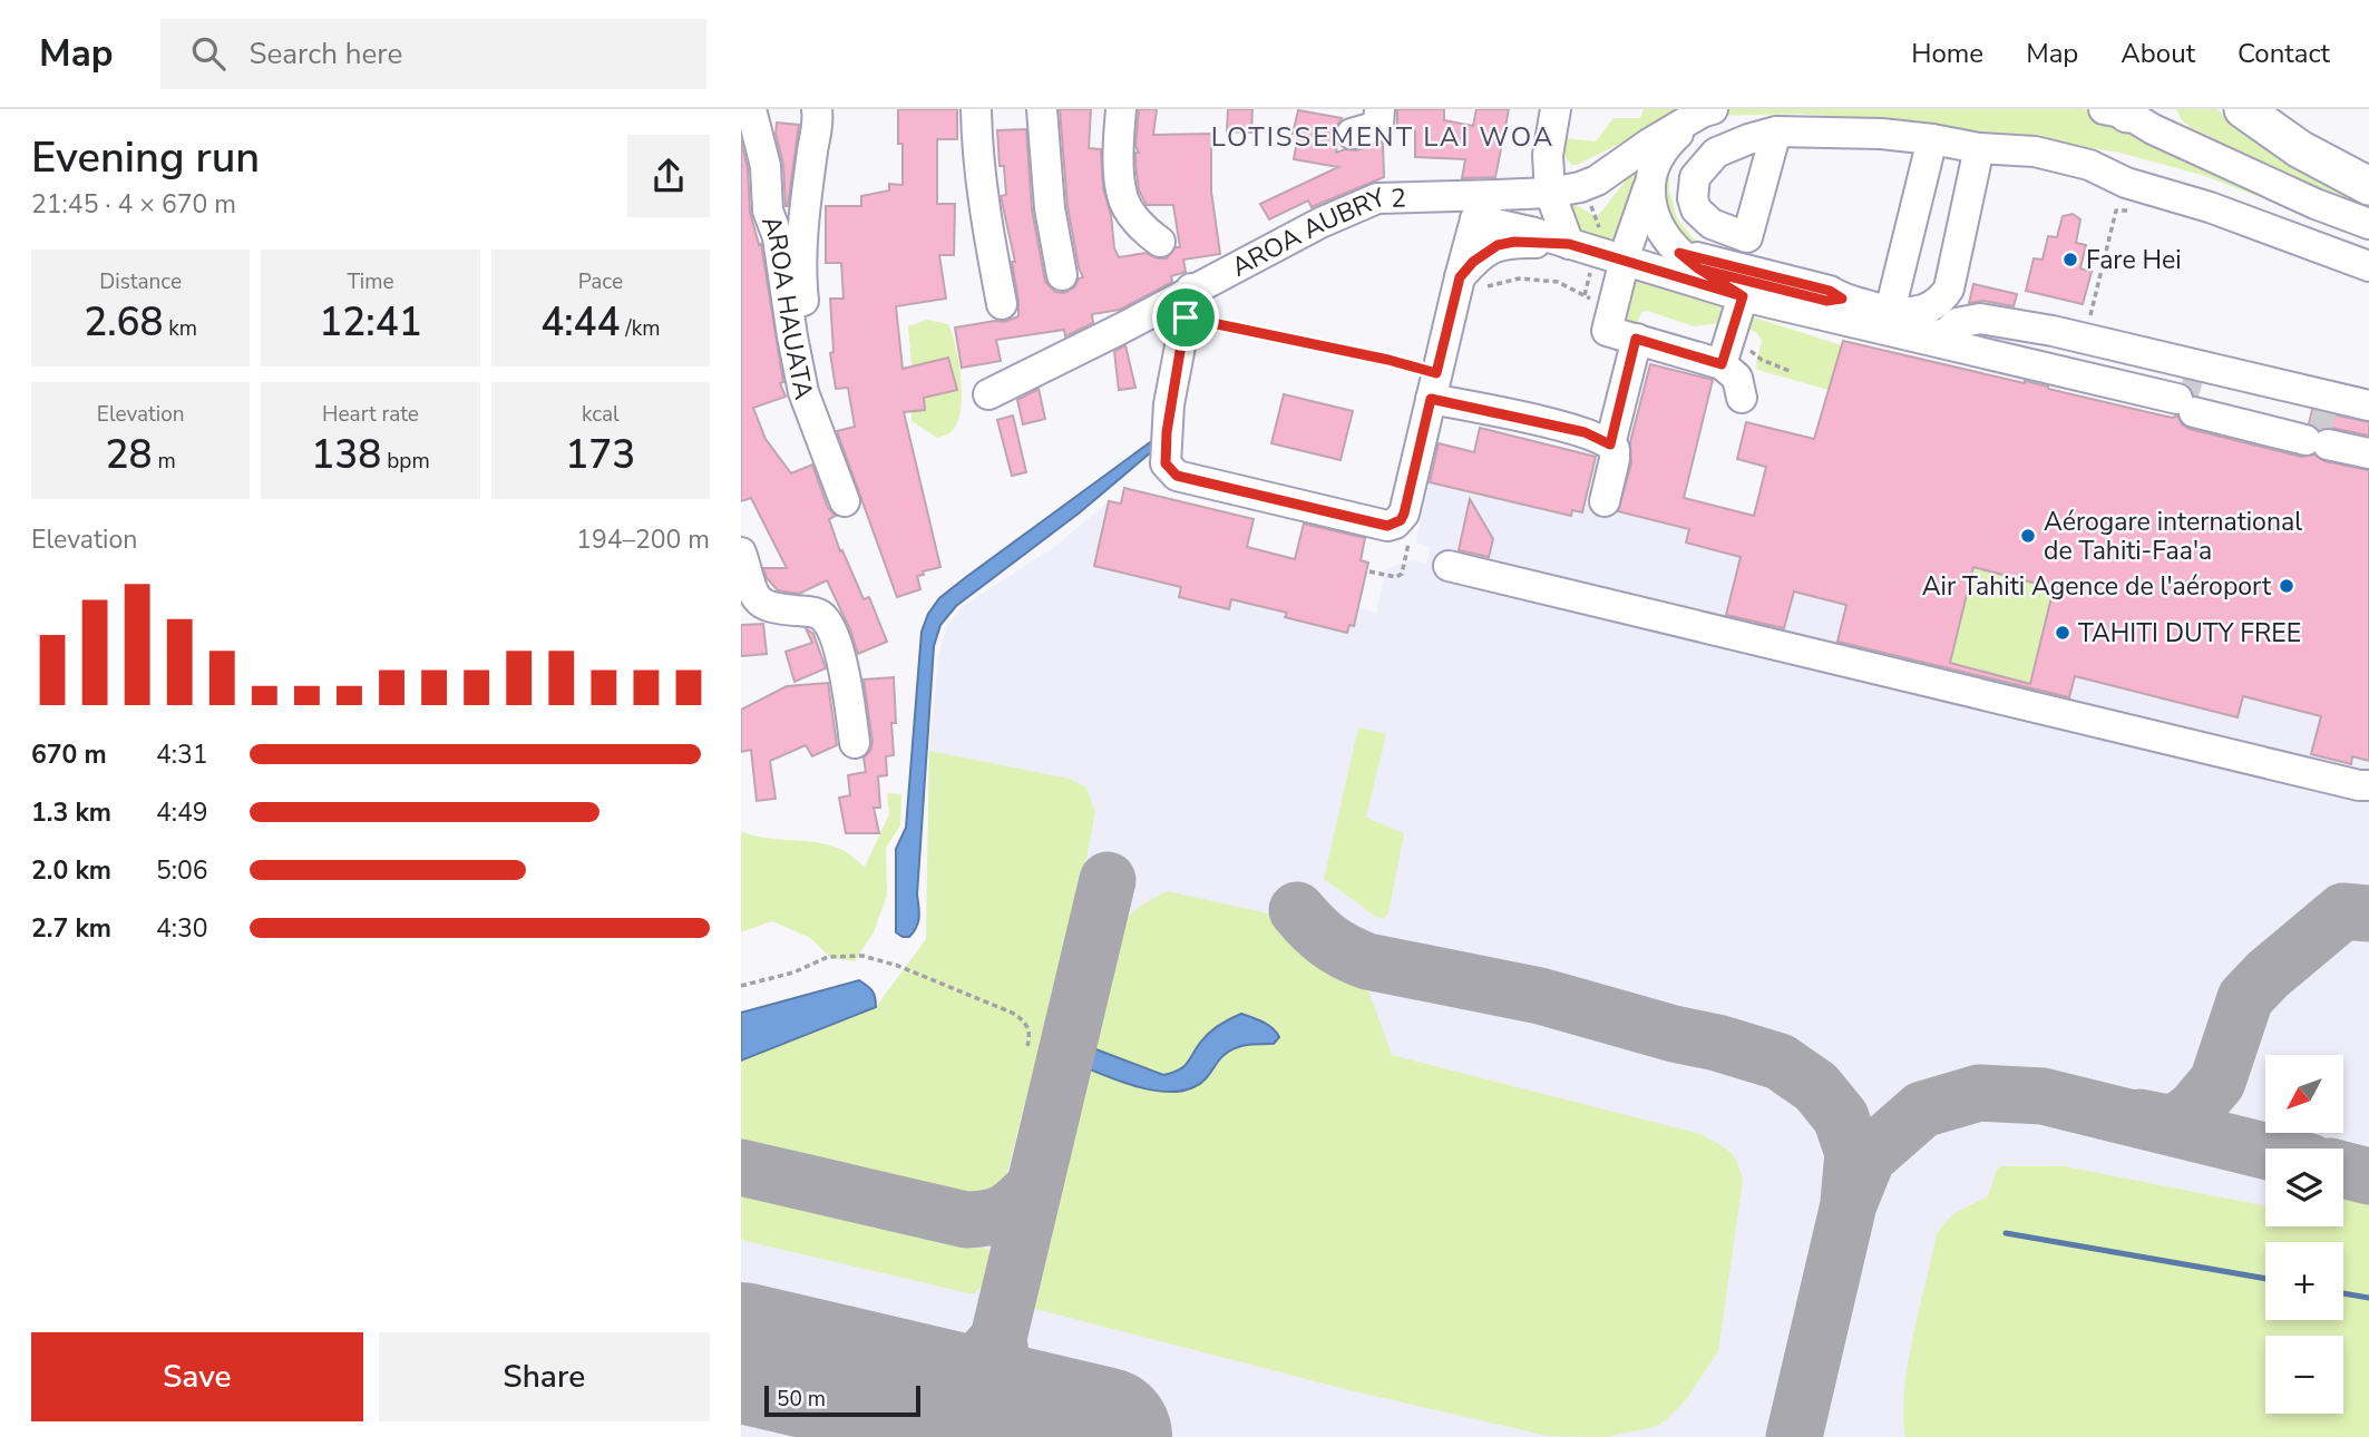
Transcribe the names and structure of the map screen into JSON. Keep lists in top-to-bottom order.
{
  "streets": {
    "street": ["AROA AUBRY 2", "AROA HAUATA"]
  },
  "districts": ["LOTISSEMENT LAI WOA"],
  "places": [
    "Fare Hei",
    "Aérogare international de Tahiti-Faa'a",
    "Air Tahiti Agence de l'aéroport",
    "TAHITI DUTY FREE"
  ],
  "scale_bar": "50 m",
  "north": "bottom left",
  "page": {
    "header": "Map",
    "search": "Search here",
    "nav": [
      "Home",
      "Map",
      "About",
      "Contact"
    ],
    "heading": ["Evening run", "21:45 · 4 × 670 m"],
    "stats": [
      ["Distance", "2.68 km"],
      ["Time", "12:41"],
      ["Pace", "4:44 /km"],
      ["Elevation", "28 m"],
      ["Heart rate", "138 bpm"],
      ["kcal", "173"]
    ],
    "chart": ["Elevation", "194–200 m"],
    "list": [
      {
        "name": "670 m",
        "note": "4:31"
      },
      {
        "name": "1.3 km",
        "note": "4:49"
      },
      {
        "name": "2.0 km",
        "note": "5:06"
      },
      {
        "name": "2.7 km",
        "note": "4:30"
      }
    ],
    "map_buttons": ["+", "−"],
    "buttons": ["Save", "Share"],
    "scale": "50 m"
  }
}
